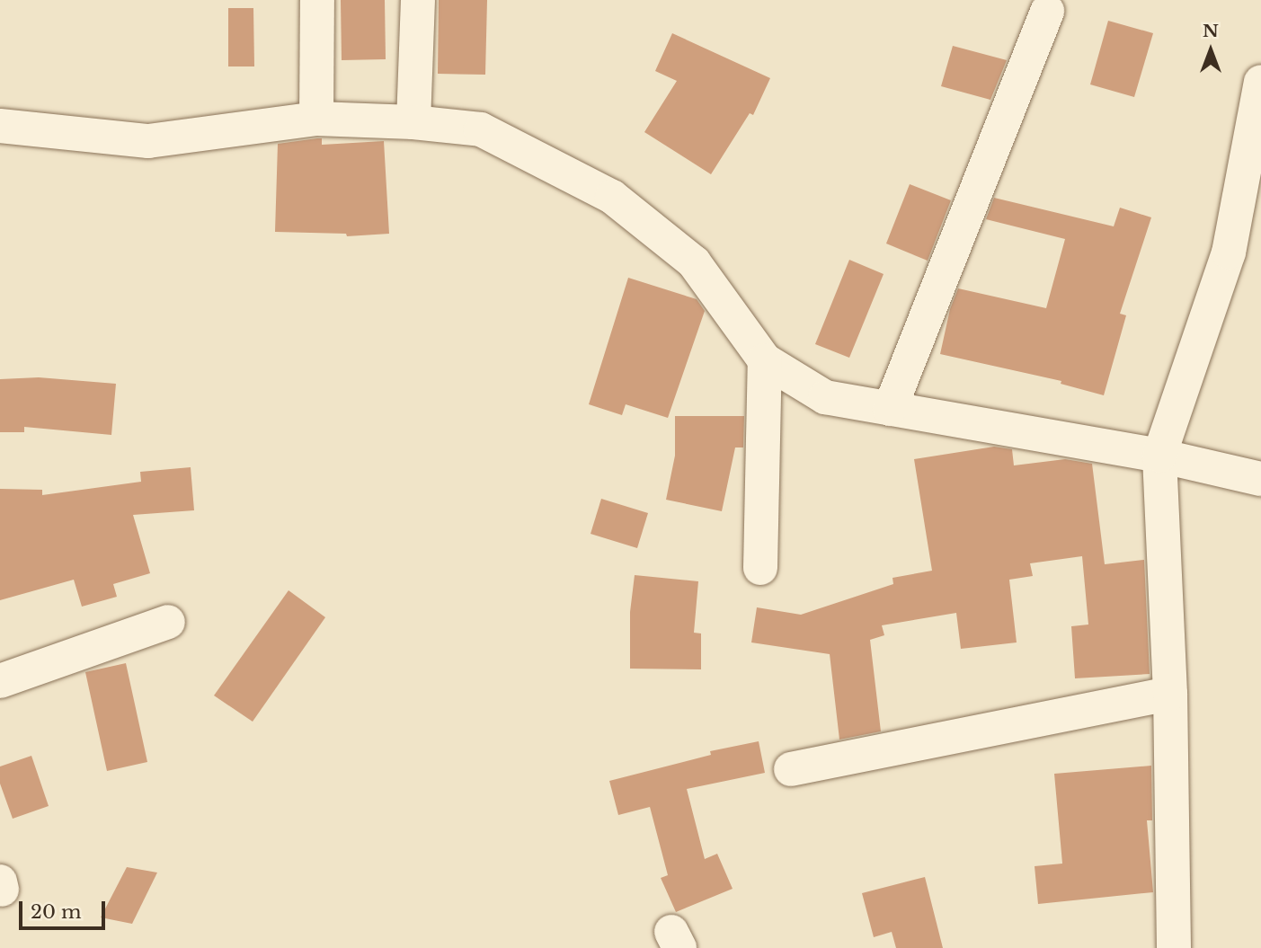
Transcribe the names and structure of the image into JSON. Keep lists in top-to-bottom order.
{
  "scale_bar": "20 m",
  "north": "top"
}
